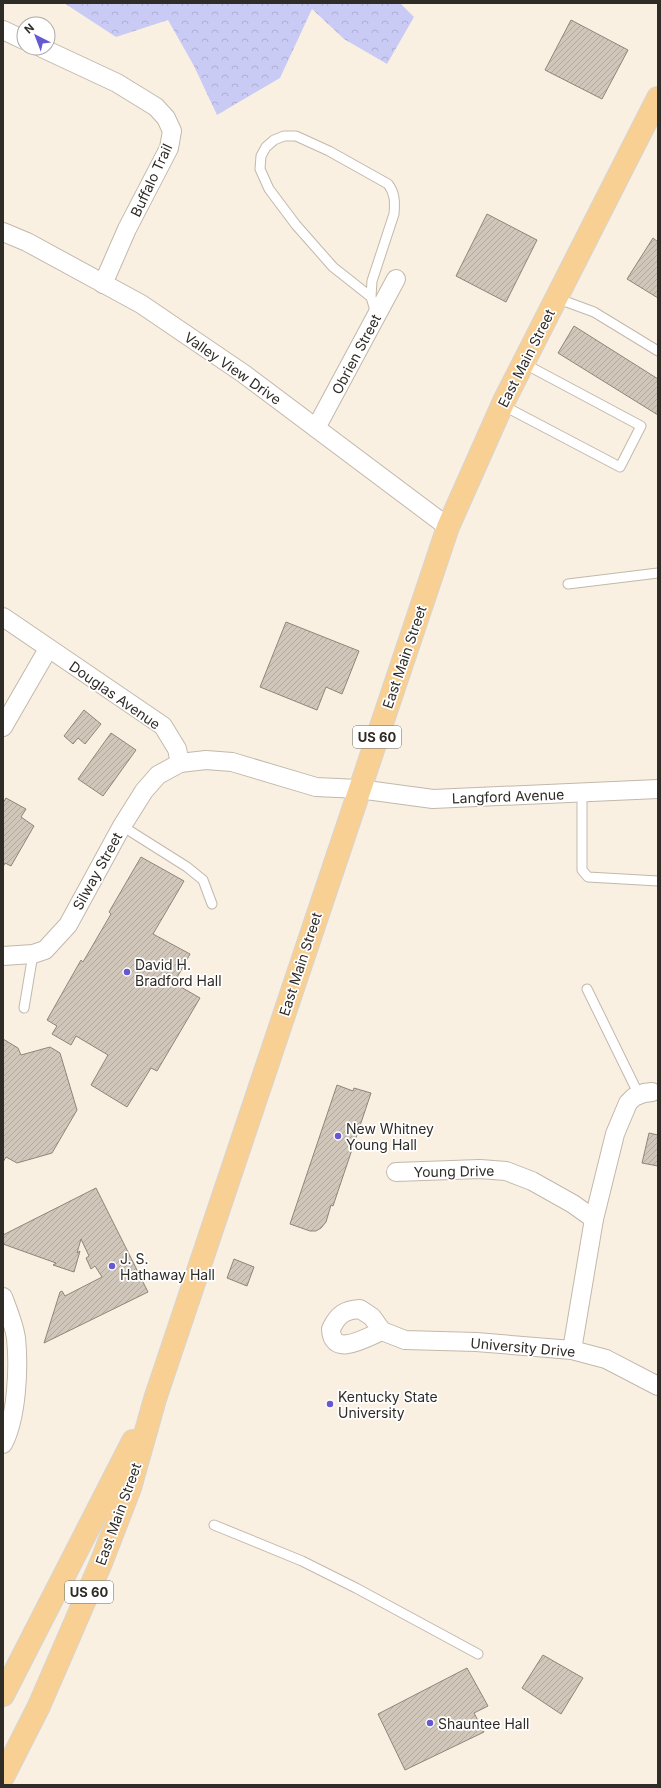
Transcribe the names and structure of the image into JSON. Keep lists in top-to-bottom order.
{
  "streets": {
    "main road": ["East Main Street", "US 60"],
    "street": [
      "Buffalo Trail",
      "Obrien Street",
      "Valley View Drive",
      "Douglas Avenue",
      "Langford Avenue",
      "Silway Street",
      "Young Drive",
      "University Drive"
    ]
  },
  "crossings": [
    ["Buffalo Trail", "Valley View Drive"],
    ["Obrien Street", "Valley View Drive"],
    ["East Main Street", "Valley View Drive"],
    ["East Main Street", "Langford Avenue"],
    ["Douglas Avenue", "Silway Street"]
  ],
  "places": [
    "David H. Bradford Hall",
    "New Whitney Young Hall",
    "J. S. Hathaway Hall",
    "Kentucky State University",
    "Shauntee Hall"
  ],
  "north": "top left"
}
